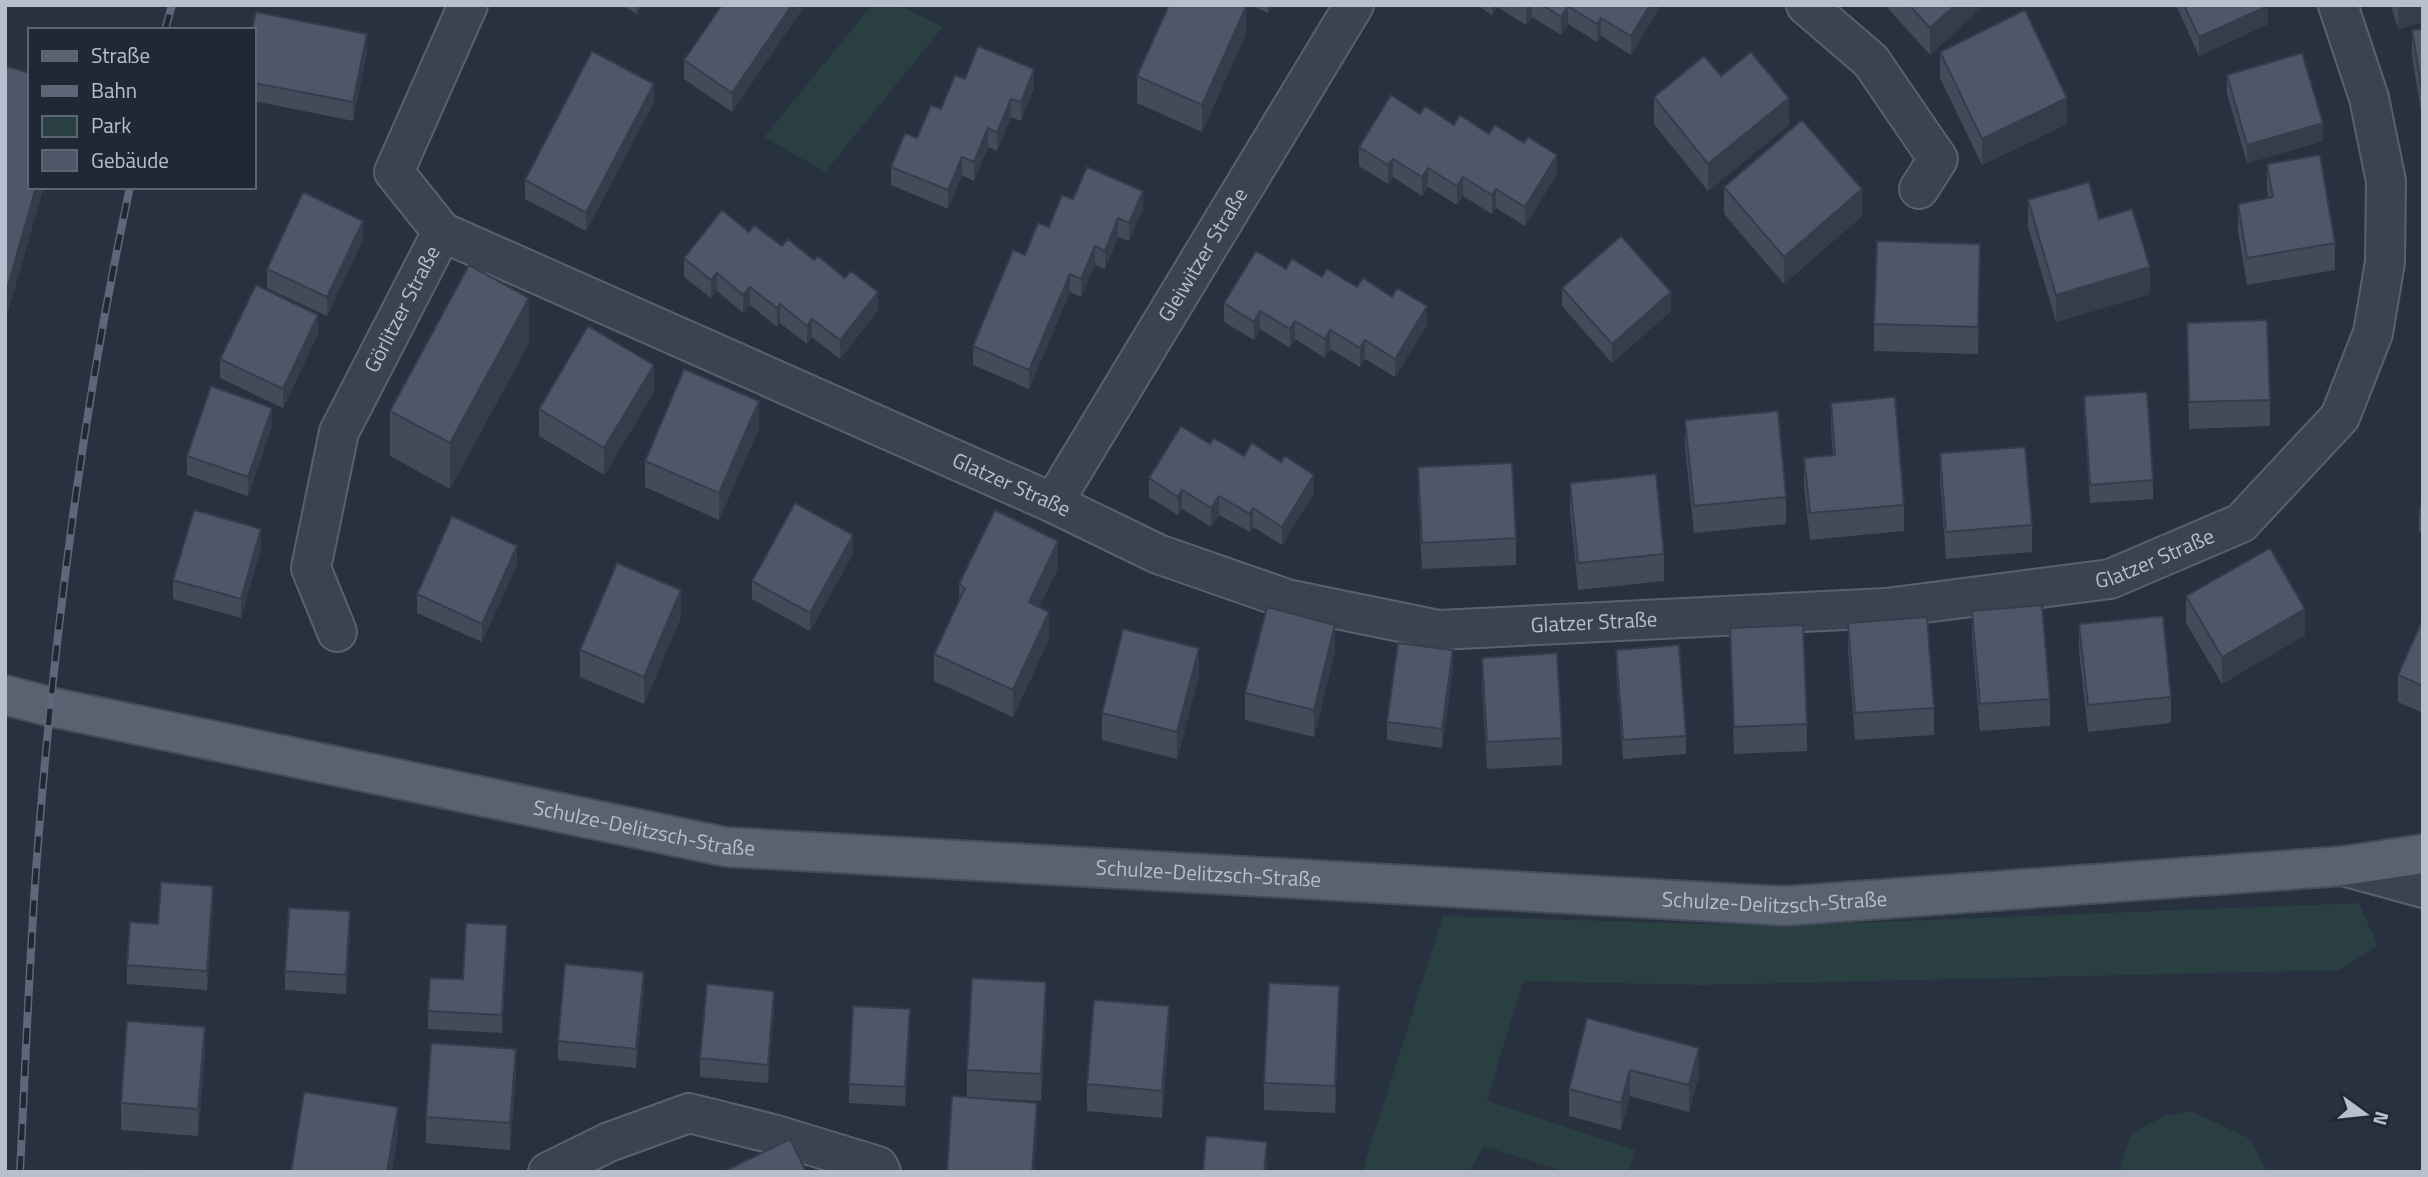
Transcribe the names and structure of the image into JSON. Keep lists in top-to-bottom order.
{
  "streets": {
    "main road": ["Schulze-Delitzsch-Straße"],
    "street": ["Gleiwitzer Straße", "Görlitzer Straße", "Glatzer Straße"]
  },
  "crossings": [
    ["Gleiwitzer Straße", "Glatzer Straße"],
    ["Görlitzer Straße", "Glatzer Straße"]
  ],
  "legend": [
    "Straße",
    "Bahn",
    "Park",
    "Gebäude"
  ],
  "north": "right"
}
